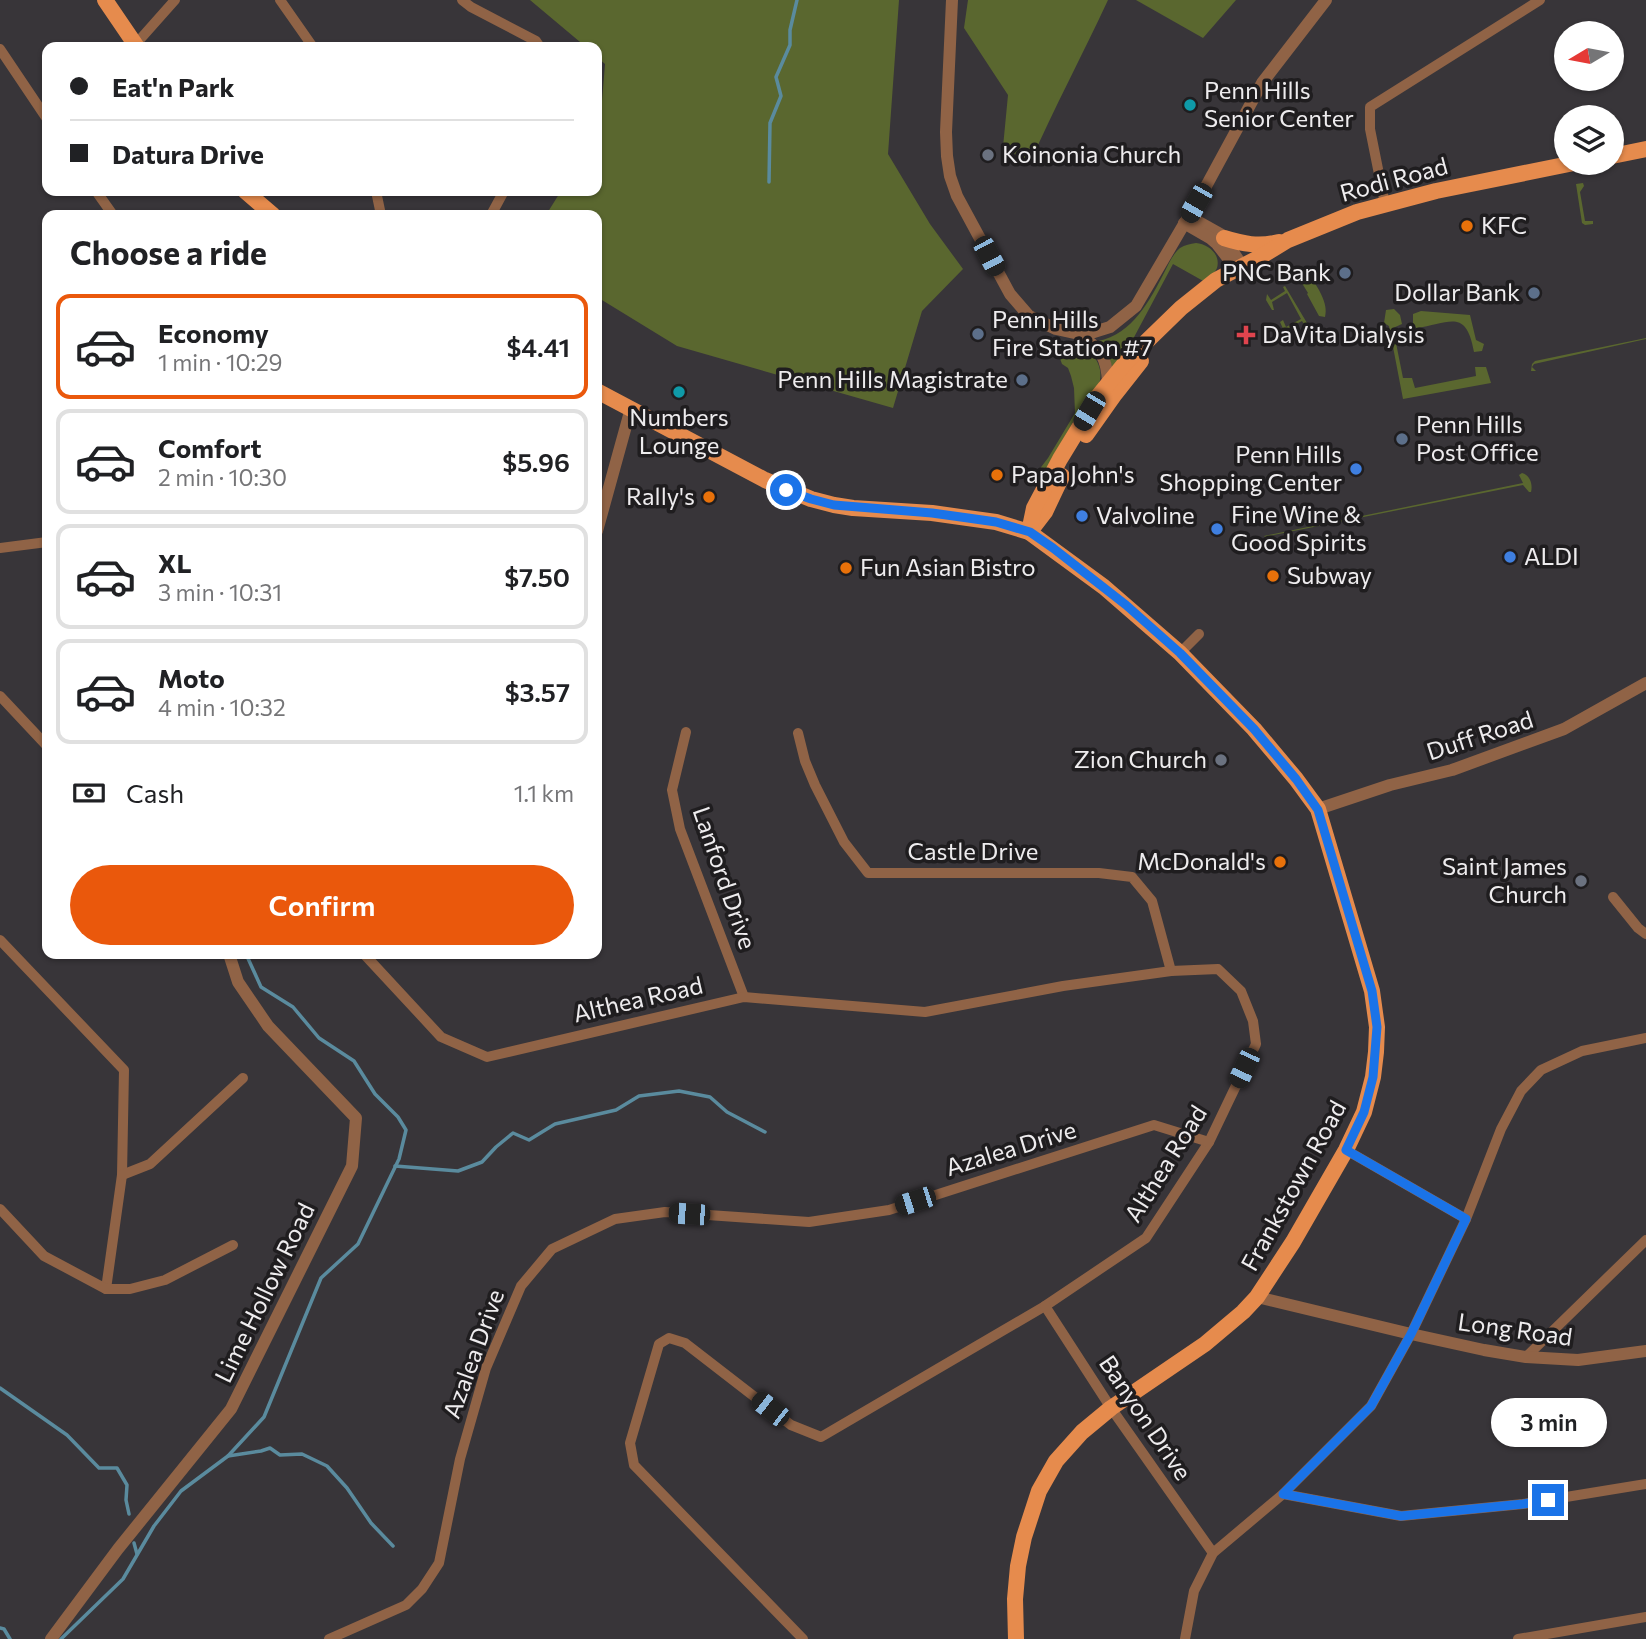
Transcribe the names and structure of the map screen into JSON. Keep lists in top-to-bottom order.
{
  "streets": {
    "main road": ["Rodi Road", "Frankstown Road"],
    "street": [
      "Duff Road",
      "Castle Drive",
      "Lanford Drive",
      "Althea Road",
      "Azalea Drive",
      "Lime Hollow Road",
      "Long Road",
      "Banyon Drive"
    ]
  },
  "crossings": [
    ["Rodi Road", "Frankstown Road"],
    ["Duff Road", "Frankstown Road"],
    ["Castle Drive", "Althea Road"],
    ["Lanford Drive", "Althea Road"],
    ["Althea Road", "Azalea Drive"],
    ["Althea Road", "Banyon Drive"],
    ["Frankstown Road", "Long Road"],
    ["Frankstown Road", "Banyon Drive"]
  ],
  "places": {
    "other": [
      "Penn Hills Senior Center",
      "Koinonia Church",
      "KFC",
      "PNC Bank",
      "Dollar Bank",
      "Penn Hills Fire Station #7",
      "Penn Hills Magistrate",
      "Numbers Lounge",
      "Penn Hills Post Office",
      "Penn Hills Shopping Center",
      "Papa John's",
      "Rally's",
      "Valvoline",
      "Fine Wine & Good Spirits",
      "ALDI",
      "Fun Asian Bistro",
      "Subway",
      "Zion Church",
      "McDonald's",
      "Saint James Church"
    ],
    "health": ["DaVita Dialysis"]
  },
  "north": "left",
  "page": {
    "banner": ["Eat'n Park", "Datura Drive"],
    "heading": "Choose a ride",
    "list": [
      {
        "name": "Economy",
        "note": "1 min · 10:29",
        "value": "$4.41"
      },
      {
        "name": "Comfort",
        "note": "2 min · 10:30",
        "value": "$5.96"
      },
      {
        "name": "XL",
        "note": "3 min · 10:31",
        "value": "$7.50"
      },
      {
        "name": "Moto",
        "note": "4 min · 10:32",
        "value": "$3.57"
      }
    ],
    "pay": ["Cash", "1.1 km"],
    "buttons": "Confirm",
    "bubble": "3 min"
  }
}
